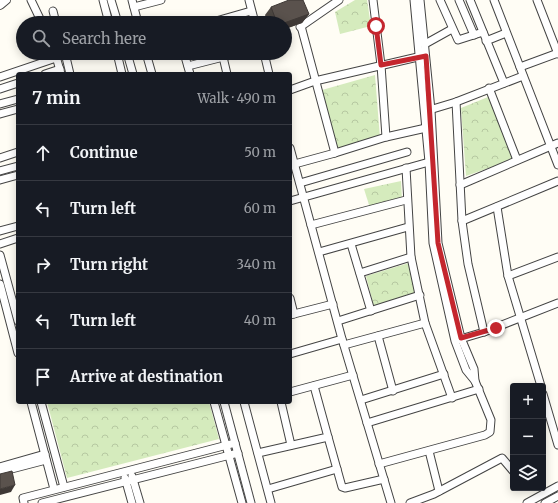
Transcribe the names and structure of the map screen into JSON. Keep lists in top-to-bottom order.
{
  "page": {
    "search": "Search here",
    "heading": ["7 min", "Walk · 490 m"],
    "list": [
      ["Continue", "50 m"],
      ["Turn left", "60 m"],
      ["Turn right", "340 m"],
      ["Turn left", "40 m"],
      "Arrive at destination"
    ],
    "map_buttons": ["+", "−"]
  }
}
